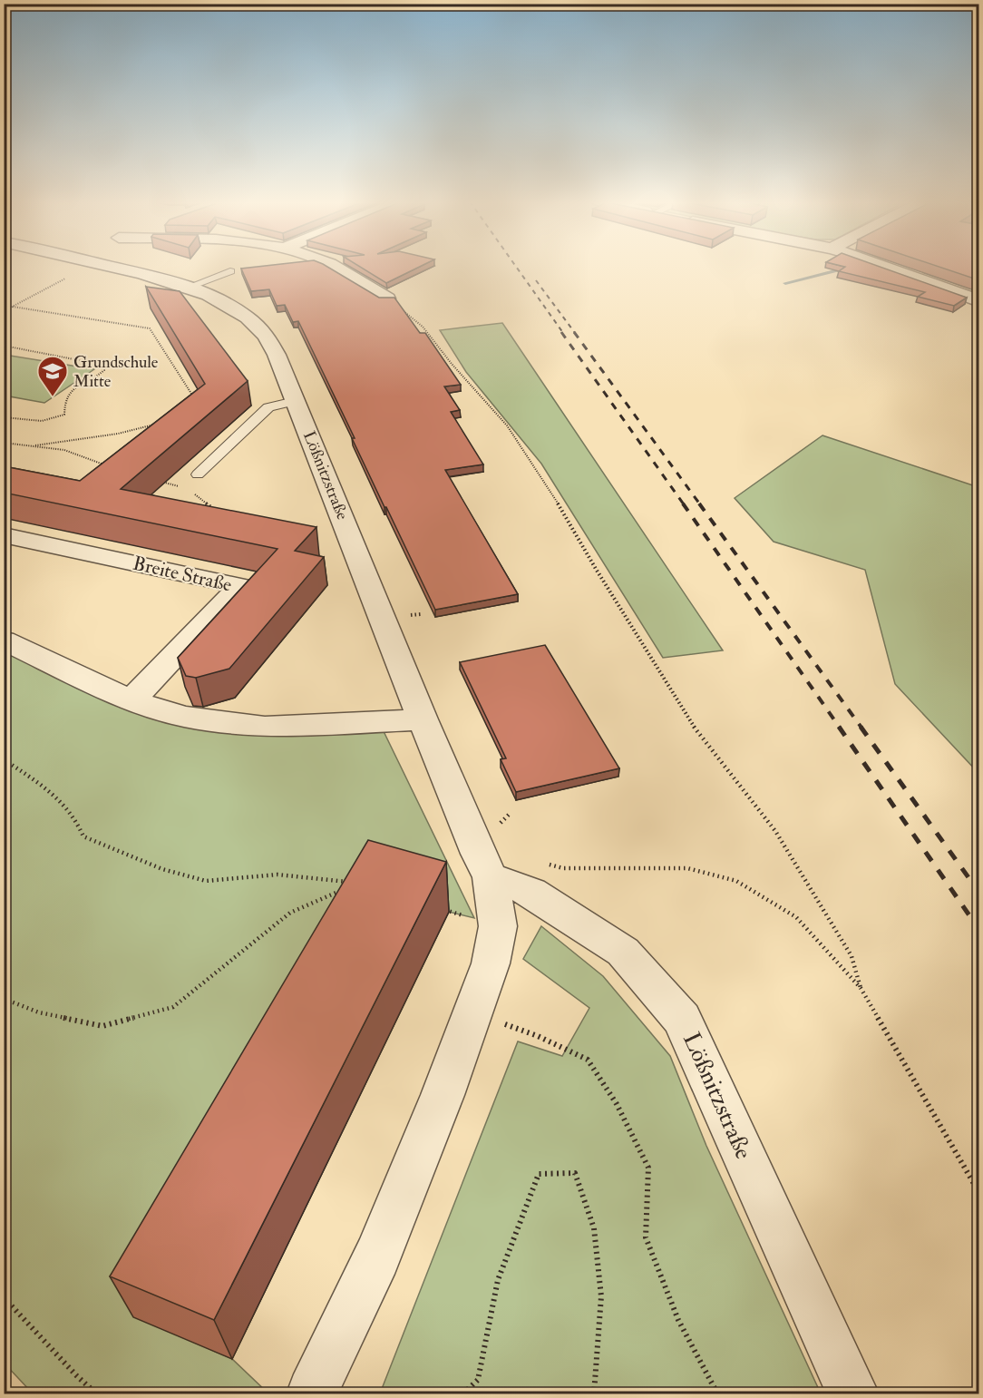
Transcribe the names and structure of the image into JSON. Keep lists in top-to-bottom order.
{
  "streets": {
    "street": ["Lößnitzstraße", "Breite Straße"]
  },
  "places": {
    "school or university": ["Grundschule Mitte"]
  }
}
